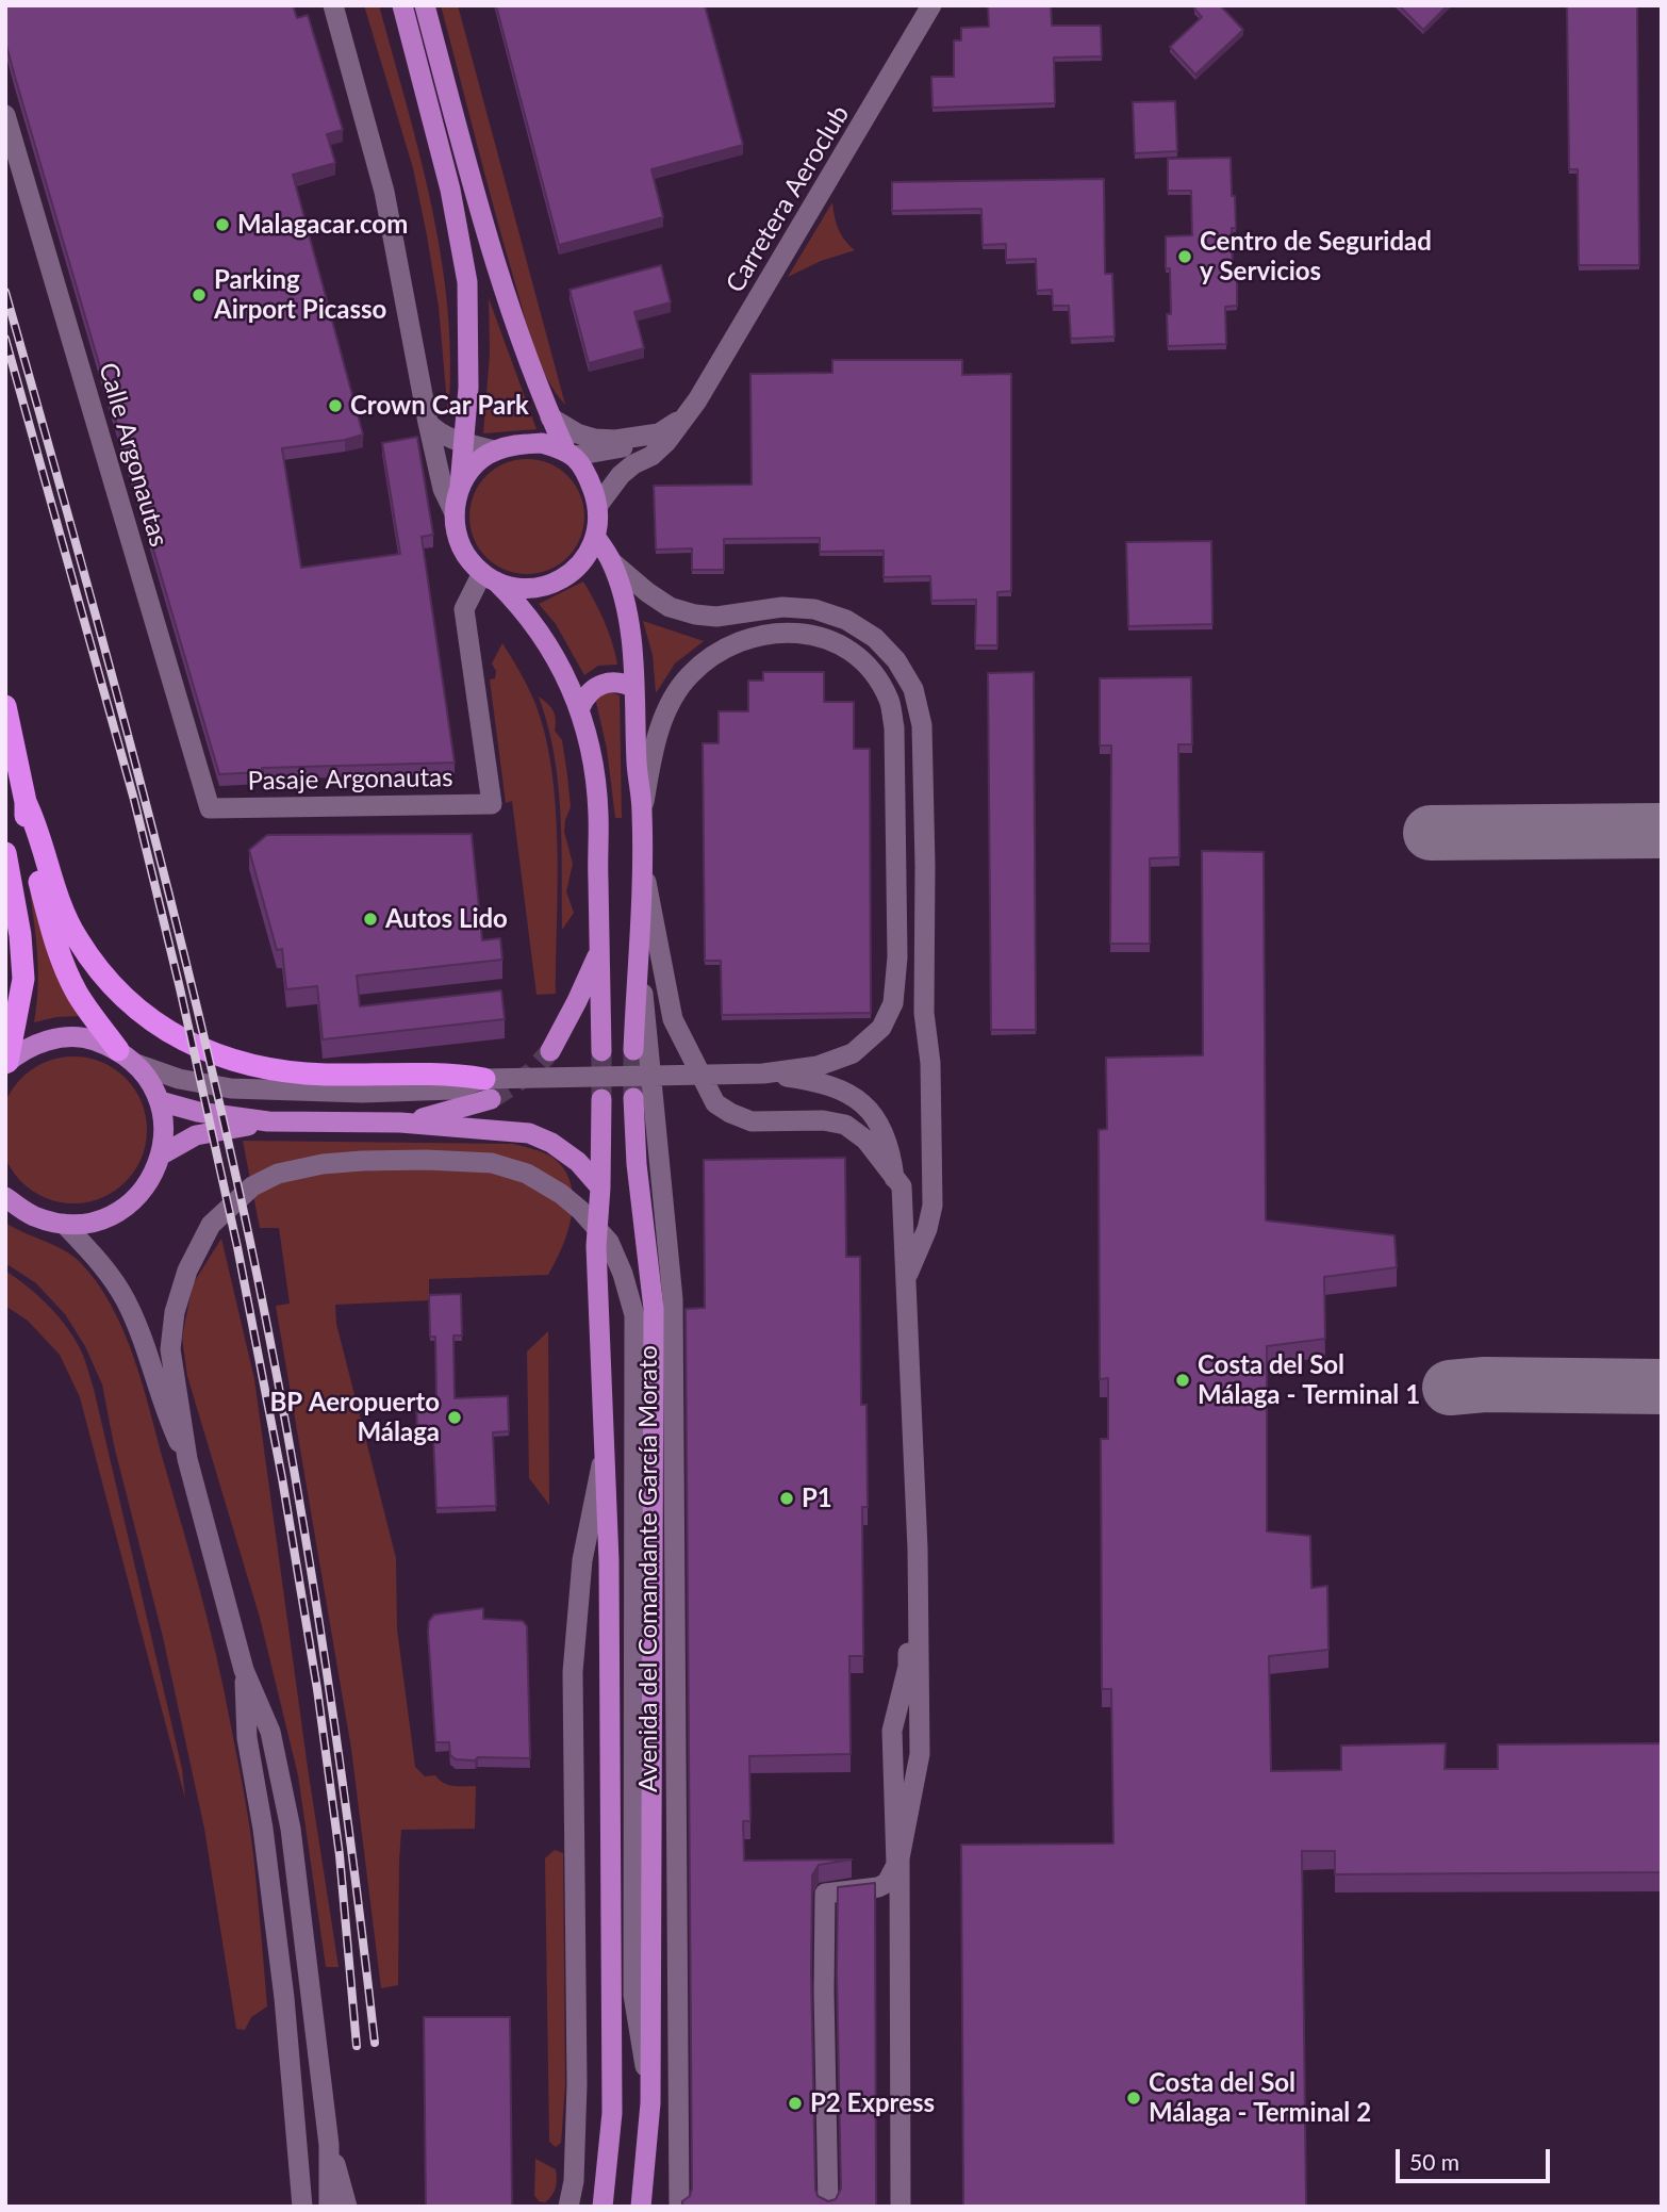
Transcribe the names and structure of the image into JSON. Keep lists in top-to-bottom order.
{
  "streets": {
    "main road": ["Avenida del Comandante García Morato"],
    "street": ["Carretera Aeroclub", "Calle Argonautas", "Pasaje Argonautas"]
  },
  "crossings": [
    ["Carretera Aeroclub", "Pasaje Argonautas"],
    ["Carretera Aeroclub", "Avenida del Comandante García Morato"],
    ["Calle Argonautas", "Pasaje Argonautas"],
    ["Pasaje Argonautas", "Avenida del Comandante García Morato"]
  ],
  "places": [
    "Malagacar.com",
    "Centro de Seguridad y Servicios",
    "Parking Airport Picasso",
    "Crown Car Park",
    "Autos Lido",
    "Costa del Sol Málaga - Terminal 1",
    "BP Aeropuerto Málaga",
    "P1",
    "Costa del Sol Málaga - Terminal 2",
    "P2 Express"
  ],
  "scale_bar": "50 m"
}
